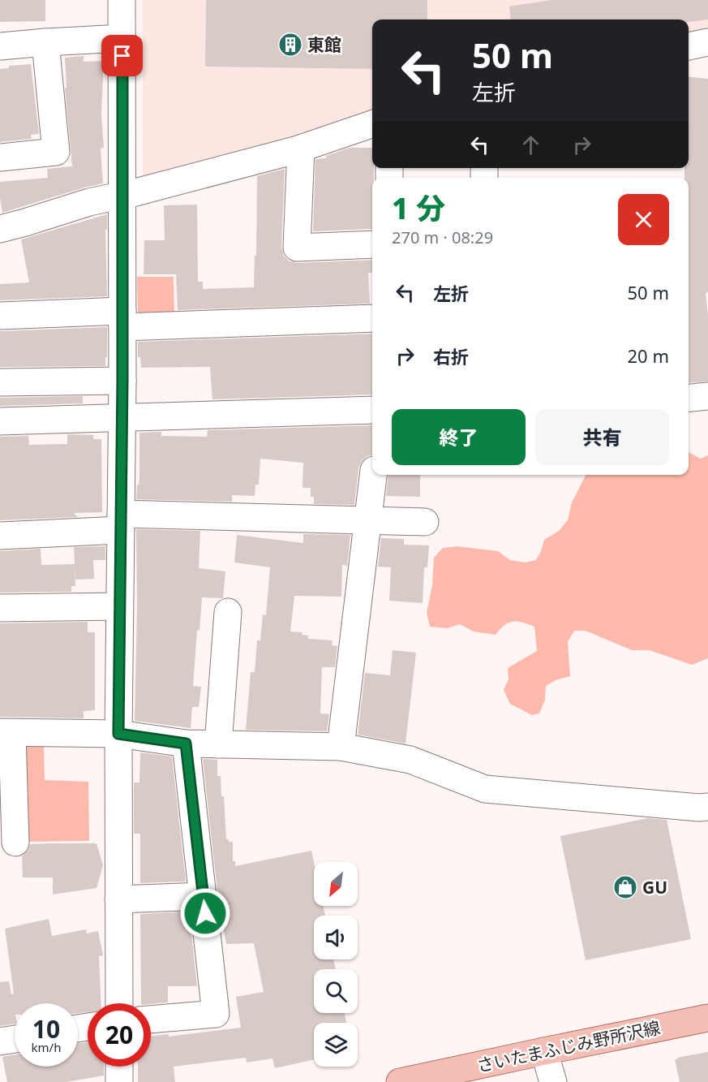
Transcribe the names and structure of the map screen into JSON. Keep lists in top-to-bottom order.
{
  "streets": {
    "main road": ["さいたまふじみ野所沢線"]
  },
  "places": {
    "building": ["東館"],
    "shop": ["GU"]
  },
  "north": "bottom left",
  "page": {
    "turn": ["50 m", "左折"],
    "heading": ["1 分", "270 m · 08:29"],
    "list": [
      {
        "name": "左折",
        "value": "50 m"
      },
      {
        "name": "右折",
        "value": "20 m"
      }
    ],
    "buttons": ["終了", "共有"],
    "speed": "10 km/h",
    "limit": "20"
  }
}
